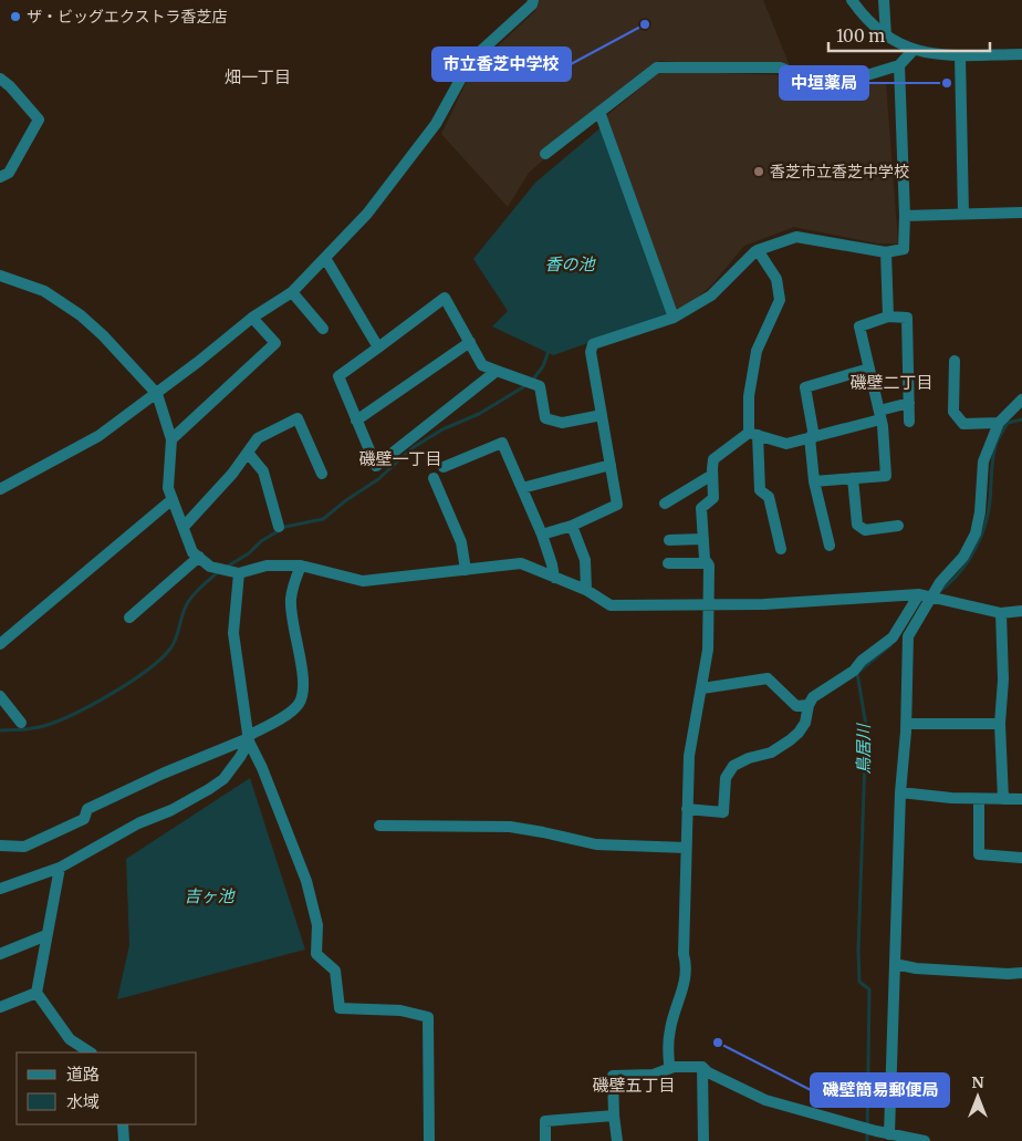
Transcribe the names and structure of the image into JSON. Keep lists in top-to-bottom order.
{
  "districts": [
    "畑一丁目",
    "磯壁二丁目",
    "磯壁一丁目",
    "磯壁五丁目"
  ],
  "water": ["香の池", "鳥居川", "吉ヶ池"],
  "places": [
    "ザ・ビッグエクストラ香芝店",
    "市立香芝中学校",
    "中垣薬局",
    "香芝市立香芝中学校",
    "磯壁簡易郵便局"
  ],
  "legend": ["道路", "水域"],
  "scale_bar": "100 m",
  "north": "top"
}
